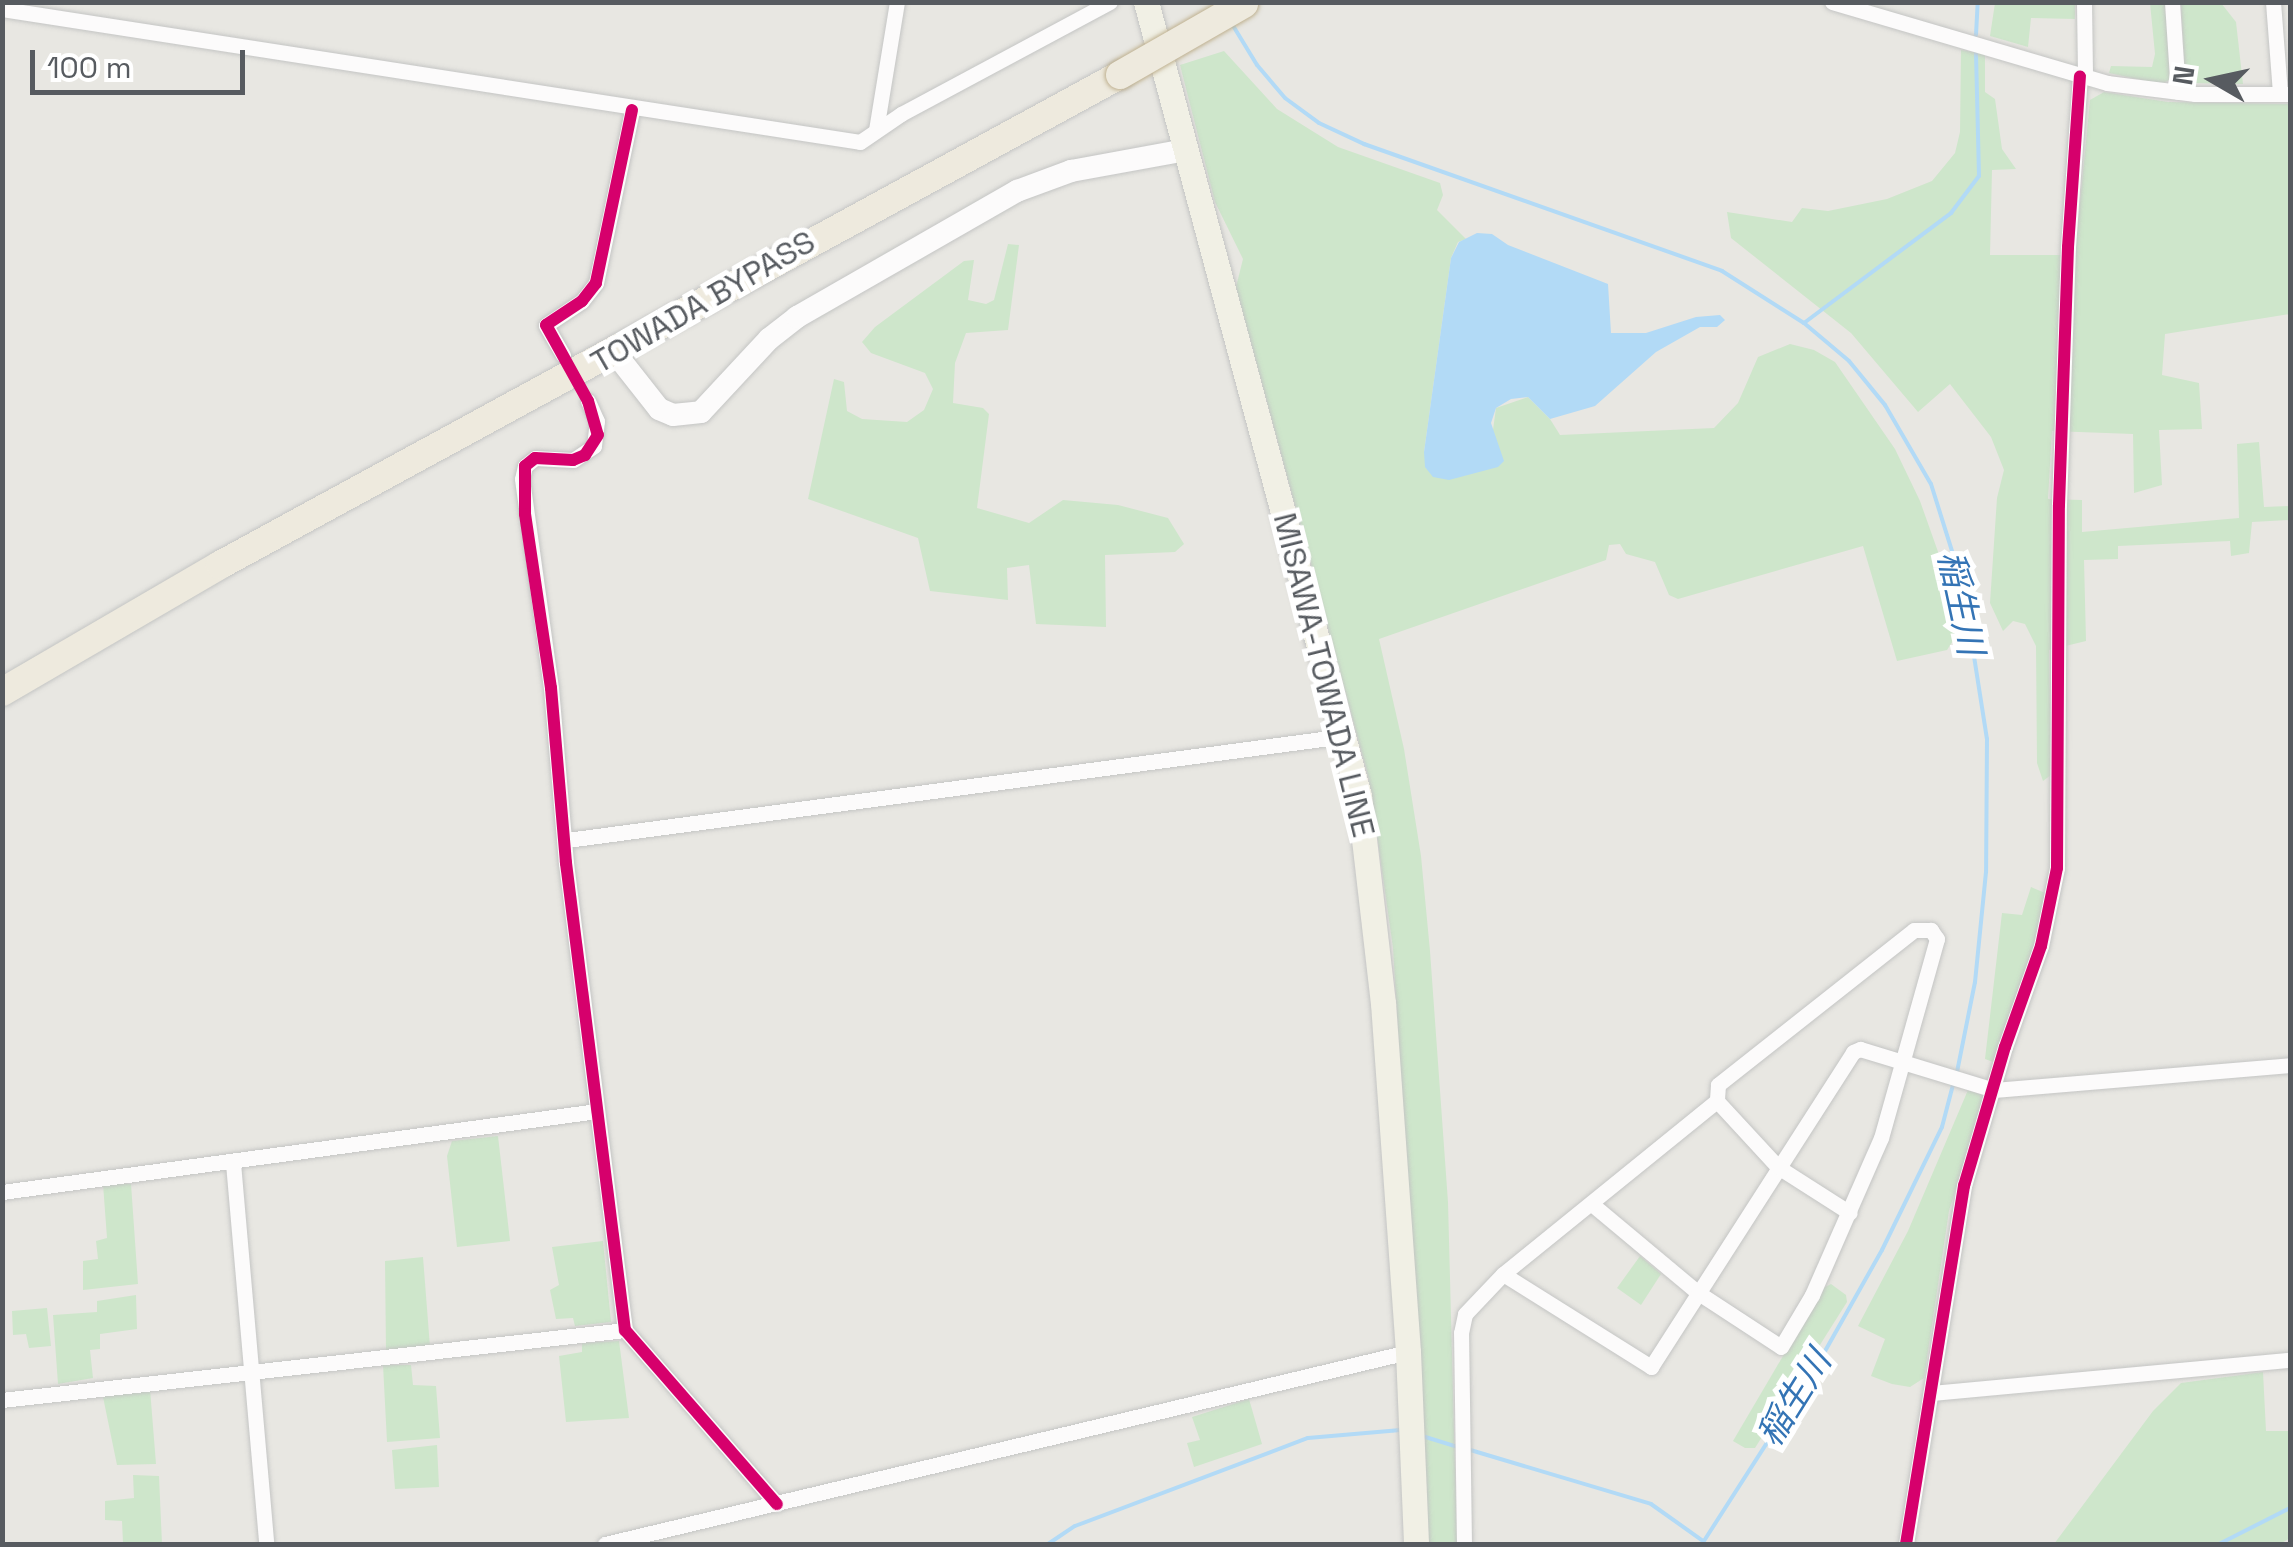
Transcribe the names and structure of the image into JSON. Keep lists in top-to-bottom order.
{
  "streets": {
    "highway": ["TOWADA BYPASS"],
    "main road": ["MISAWA-TOWADA LINE"]
  },
  "water": ["稲生川"],
  "scale_bar": "100 m",
  "north": "left"
}
